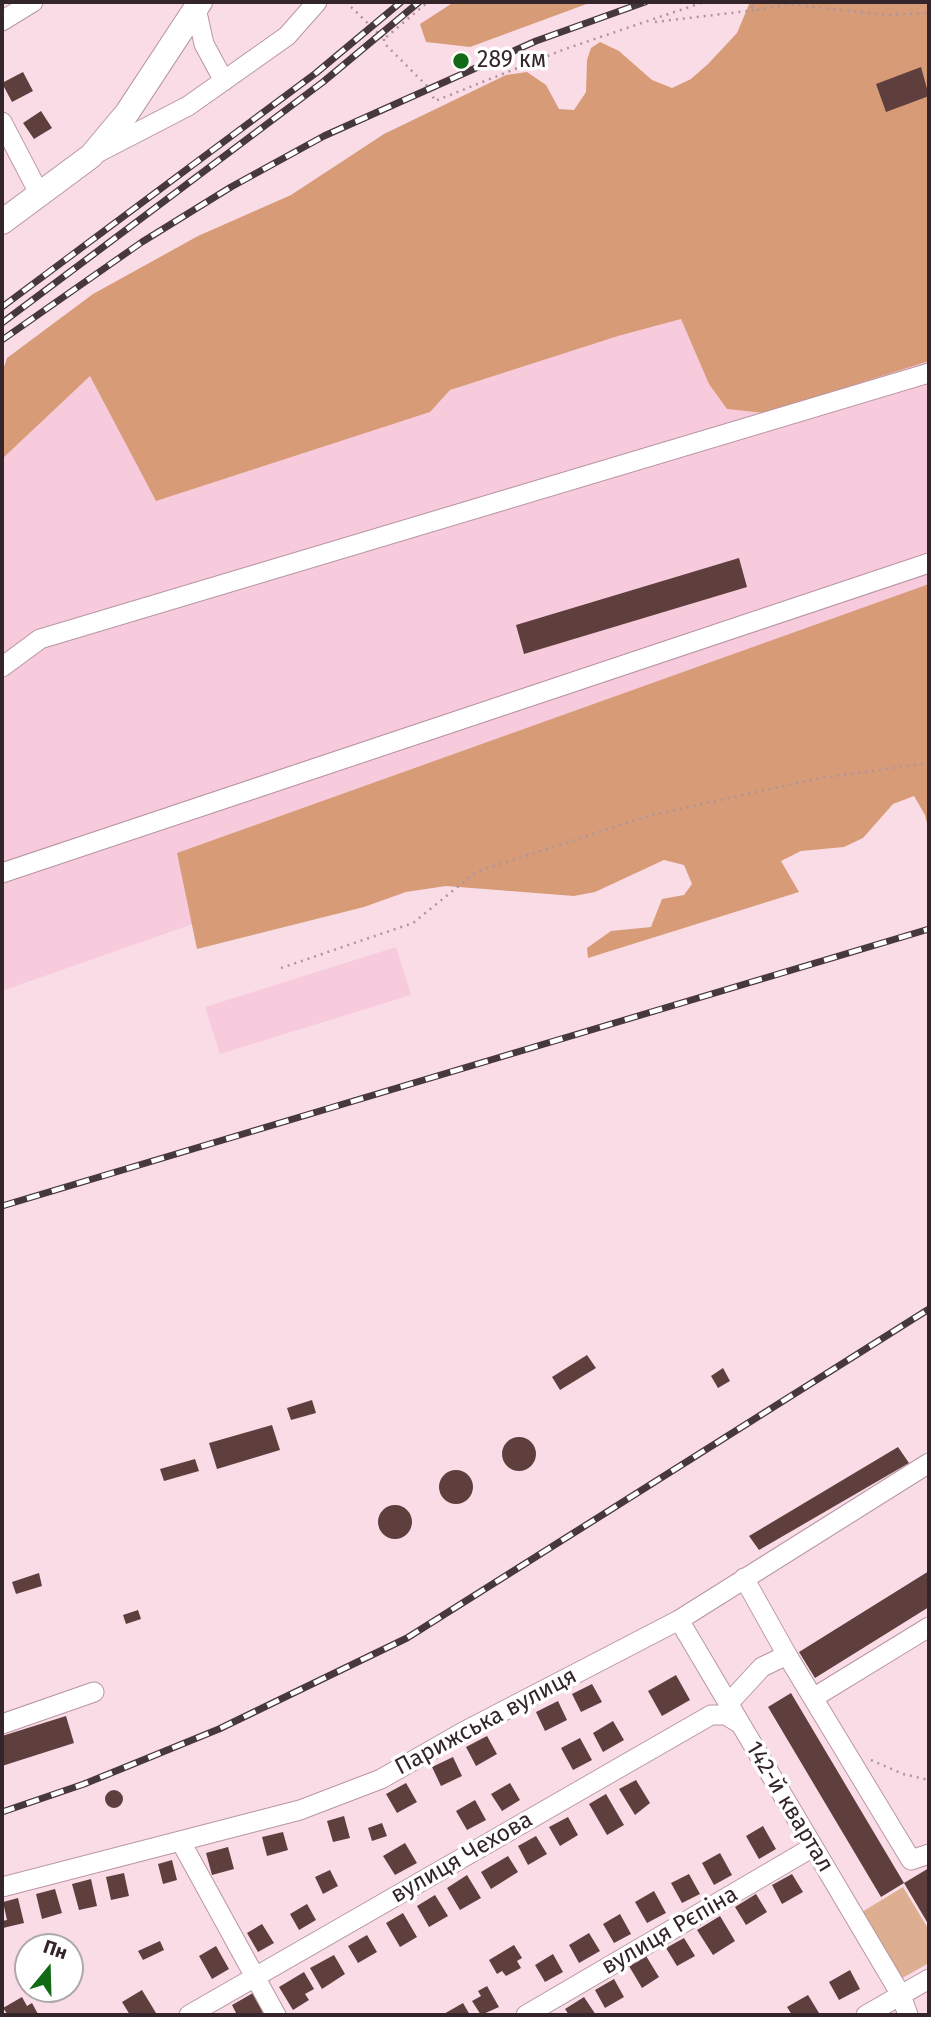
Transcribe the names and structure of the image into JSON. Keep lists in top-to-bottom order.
{
  "streets": {
    "street": [
      "Парижська вулиця",
      "142-й квартал",
      "вулиця Чехова",
      "вулиця Рєпіна"
    ]
  },
  "crossings": [
    ["Парижська вулиця", "142-й квартал"],
    ["142-й квартал", "вулиця Чехова"],
    ["142-й квартал", "вулиця Рєпіна"]
  ],
  "places": ["289 км"],
  "north": "top"
}
